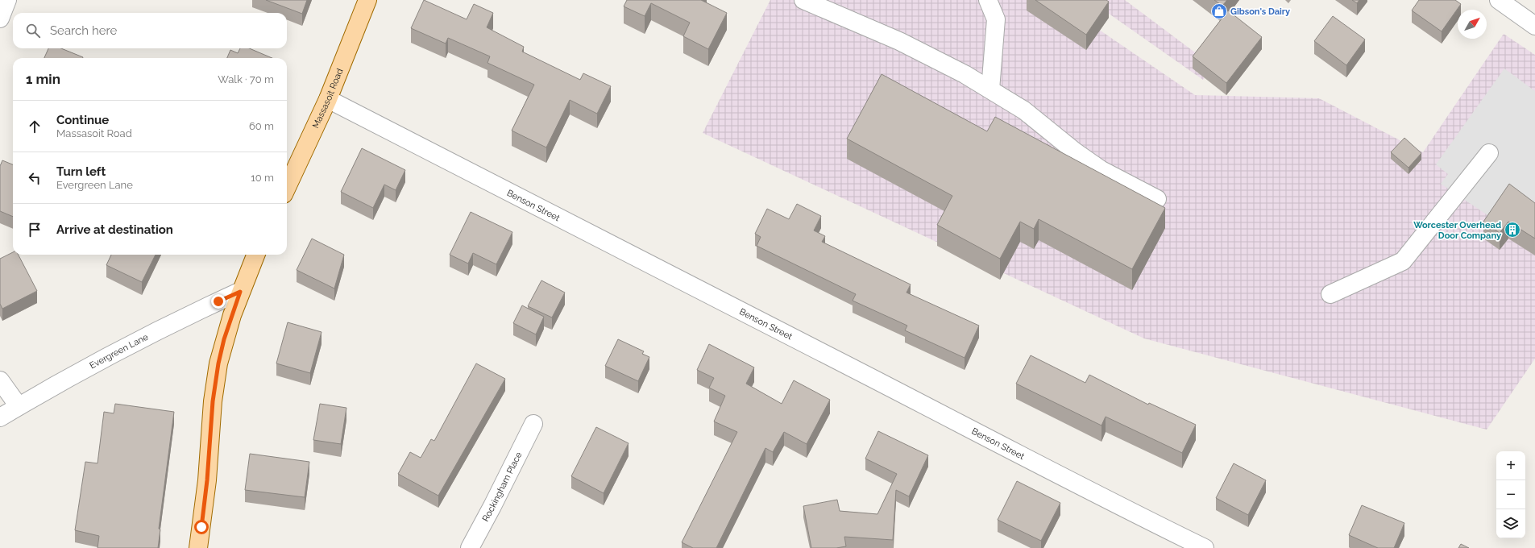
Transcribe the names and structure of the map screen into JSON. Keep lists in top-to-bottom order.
{
  "streets": {
    "main road": ["Massasoit Road"],
    "street": ["Benson Street", "Evergreen Lane", "Rockingham Place"]
  },
  "crossings": [
    ["Massasoit Road", "Benson Street"]
  ],
  "places": {
    "shop": ["Gibson's Dairy"],
    "building": ["Worcester Overhead Door Company"]
  },
  "north": "top right",
  "page": {
    "search": "Search here",
    "heading": ["1 min", "Walk · 70 m"],
    "list": [
      ["Continue", "Massasoit Road", "60 m"],
      ["Turn left", "Evergreen Lane", "10 m"],
      "Arrive at destination"
    ],
    "map_buttons": ["+", "−"]
  }
}
